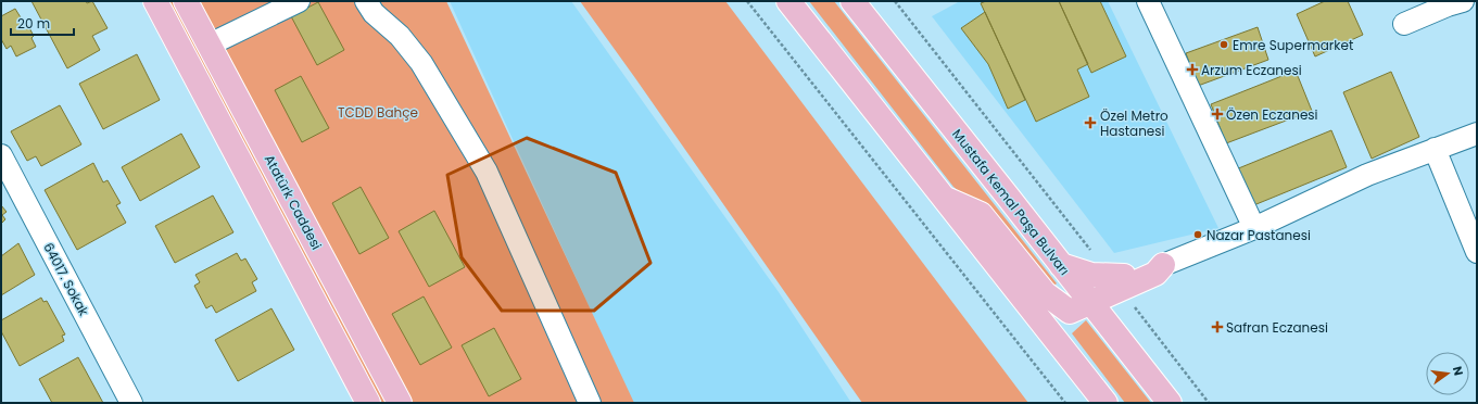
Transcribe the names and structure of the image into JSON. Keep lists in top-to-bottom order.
{
  "streets": {
    "main road": ["Atatürk Caddesi", "Mustafa Kemal Paşa Bulvarı"],
    "street": ["64017. Sokak"]
  },
  "parks": ["TCDD Bahçe"],
  "places": {
    "other": ["Emre Supermarket", "Nazar Pastanesi"],
    "health": [
      "Arzum Eczanesi",
      "Özen Eczanesi",
      "Özel Metro Hastanesi",
      "Safran Eczanesi"
    ]
  },
  "scale_bar": "20 m",
  "north": "right"
}
